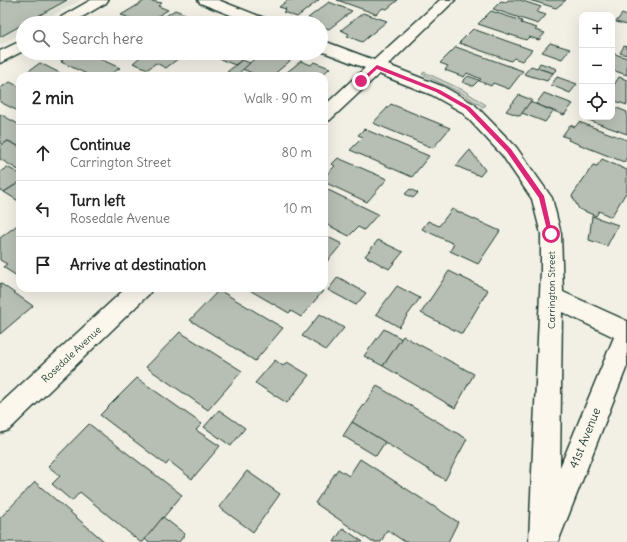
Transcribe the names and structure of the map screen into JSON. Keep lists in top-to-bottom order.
{
  "streets": {
    "street": ["Carrington Street", "Rosedale Avenue", "41st Avenue"]
  },
  "crossings": [
    ["Carrington Street", "41st Avenue"]
  ],
  "page": {
    "map_buttons": ["+", "−"],
    "search": "Search here",
    "heading": ["2 min", "Walk · 90 m"],
    "list": [
      ["Continue", "Carrington Street", "80 m"],
      ["Turn left", "Rosedale Avenue", "10 m"],
      "Arrive at destination"
    ]
  }
}
